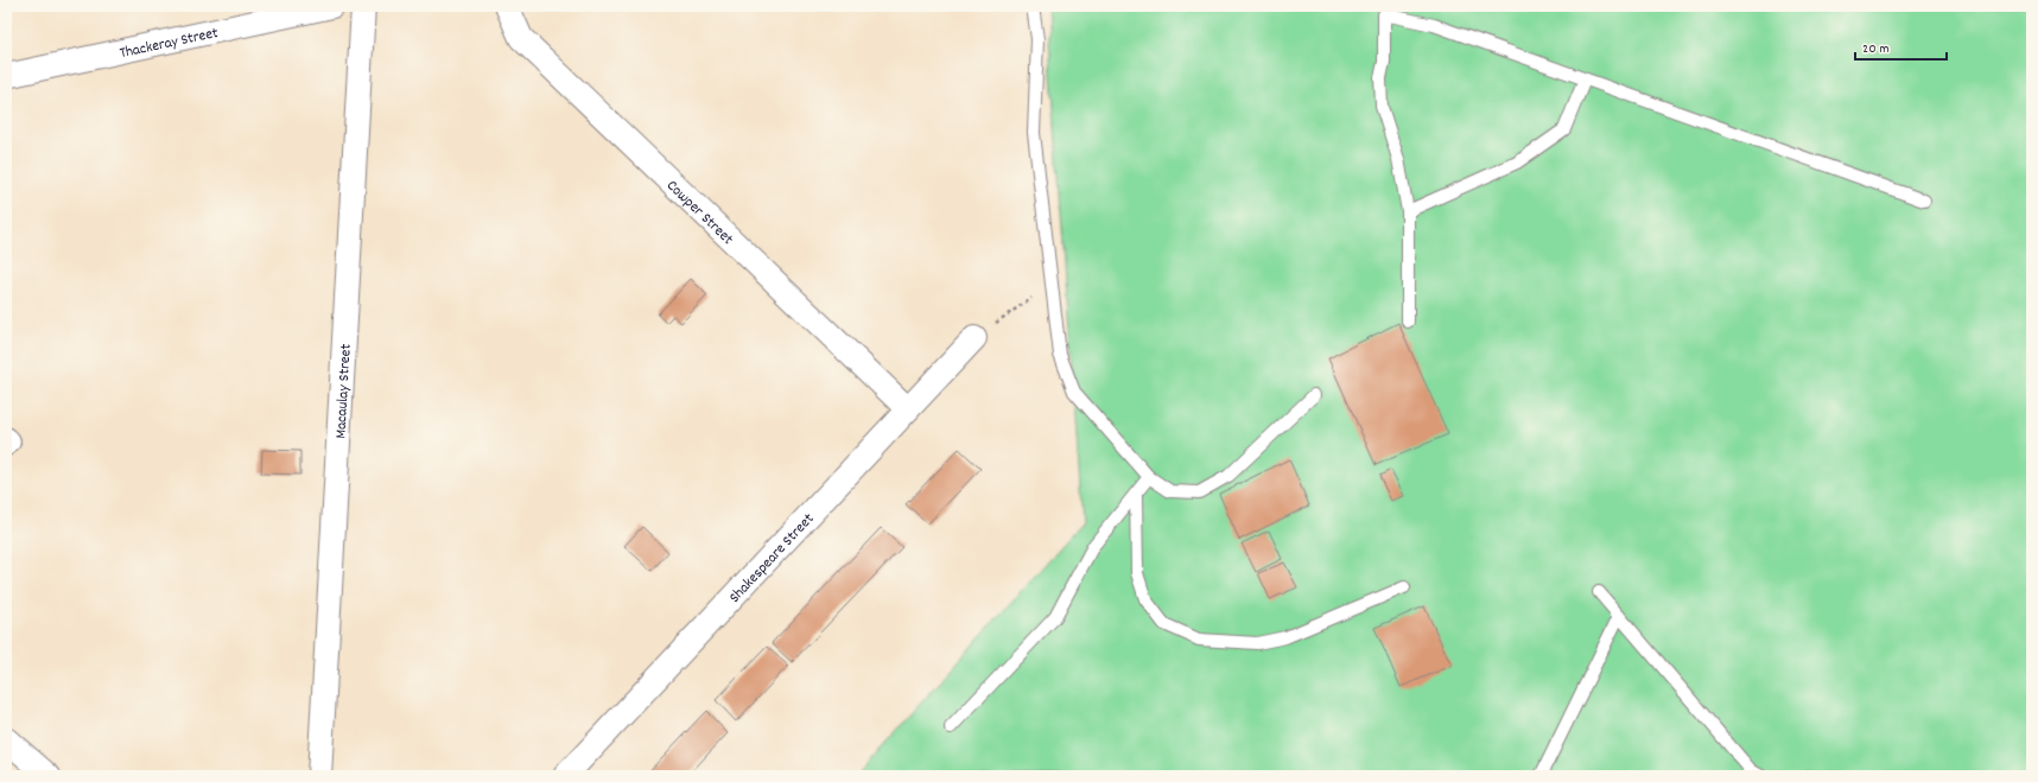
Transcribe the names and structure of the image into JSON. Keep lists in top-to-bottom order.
{
  "streets": {
    "street": [
      "Thackeray Street",
      "Cowper Street",
      "Macaulay Street",
      "Shakespeare Street"
    ]
  },
  "crossings": [
    ["Cowper Street", "Shakespeare Street"]
  ],
  "scale_bar": "20 m"
}
